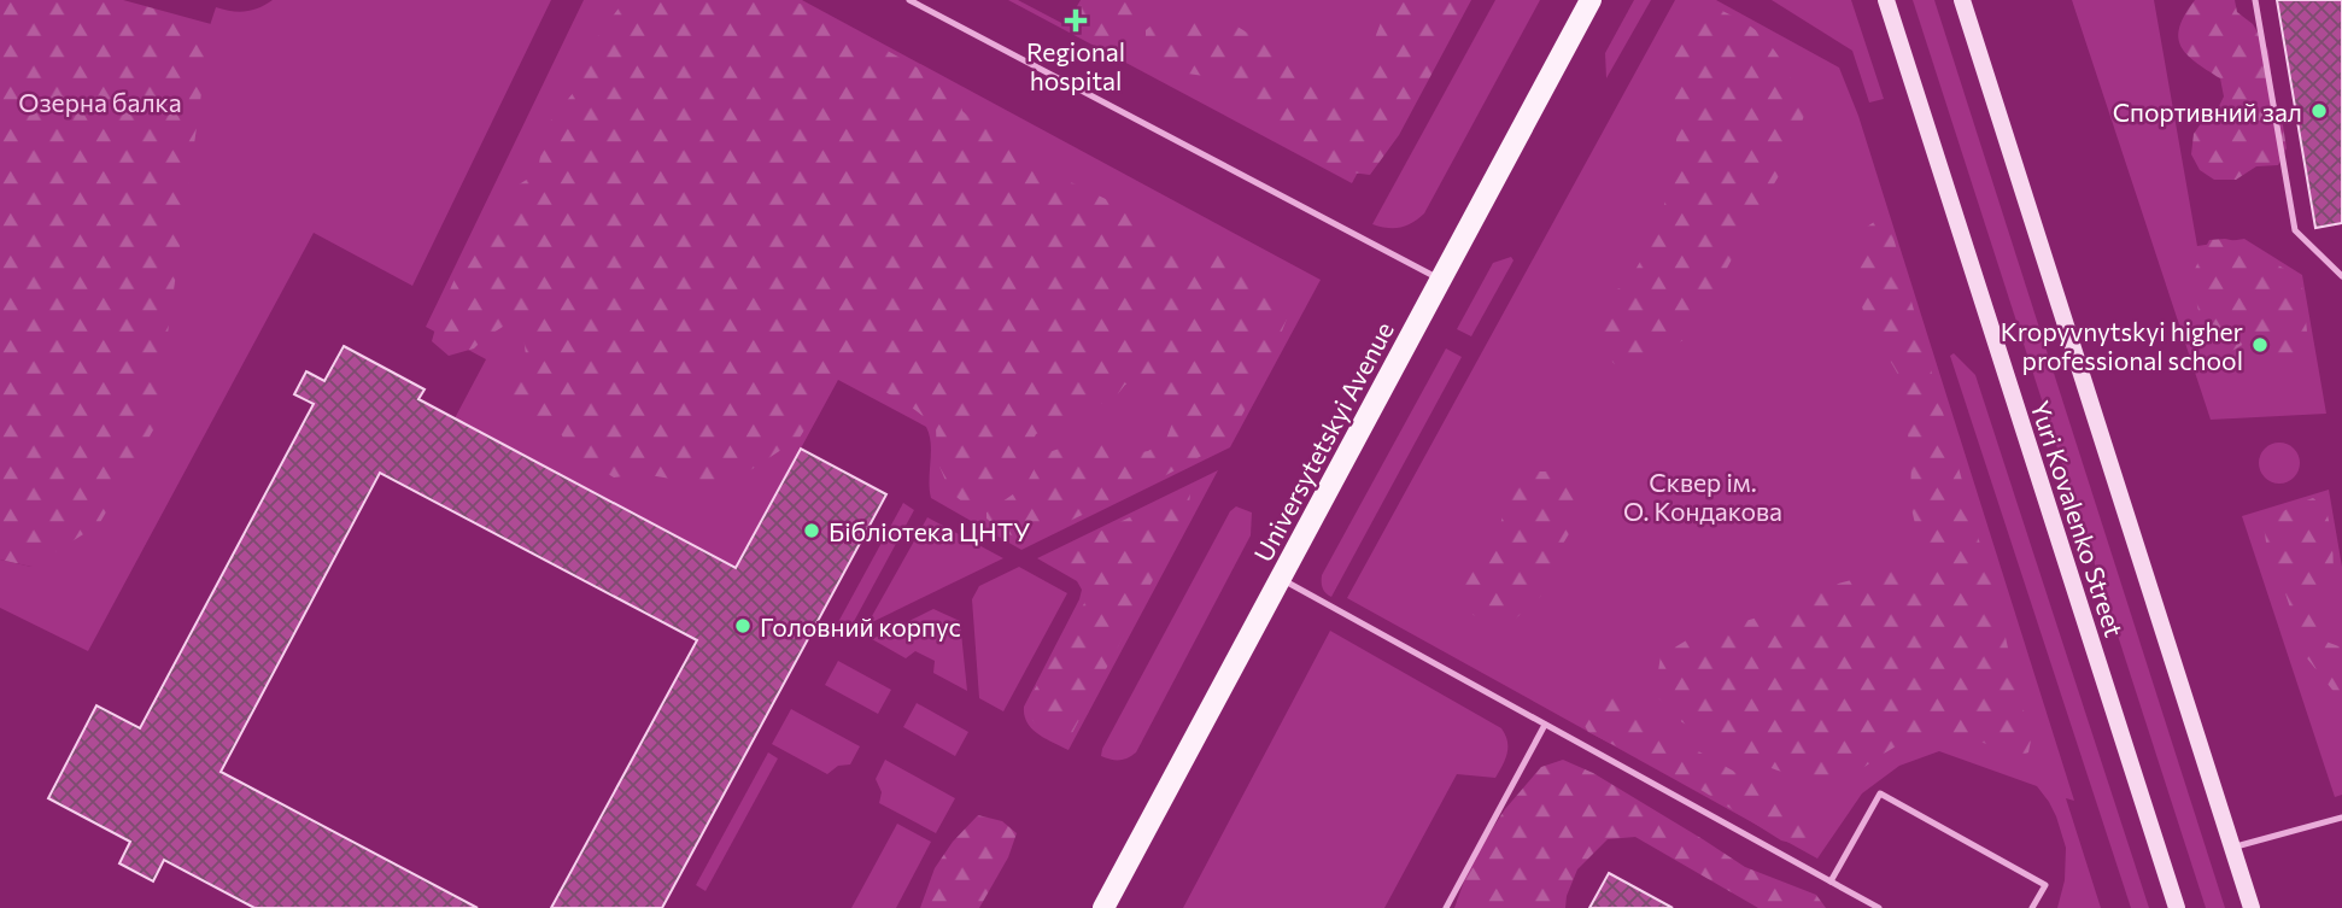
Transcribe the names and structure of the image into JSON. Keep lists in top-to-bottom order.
{
  "streets": {
    "main road": ["Universytetskyi Avenue", "Yuri Kovalenko Street"]
  },
  "parks": ["Озерна балка", "Сквер ім. О. Кондакова"],
  "places": {
    "health": ["Regional hospital"],
    "other": [
      "Спортивний зал",
      "Kropyvnytskyi higher professional school",
      "Бібліотека ЦНТУ",
      "Головний корпус"
    ]
  }
}
